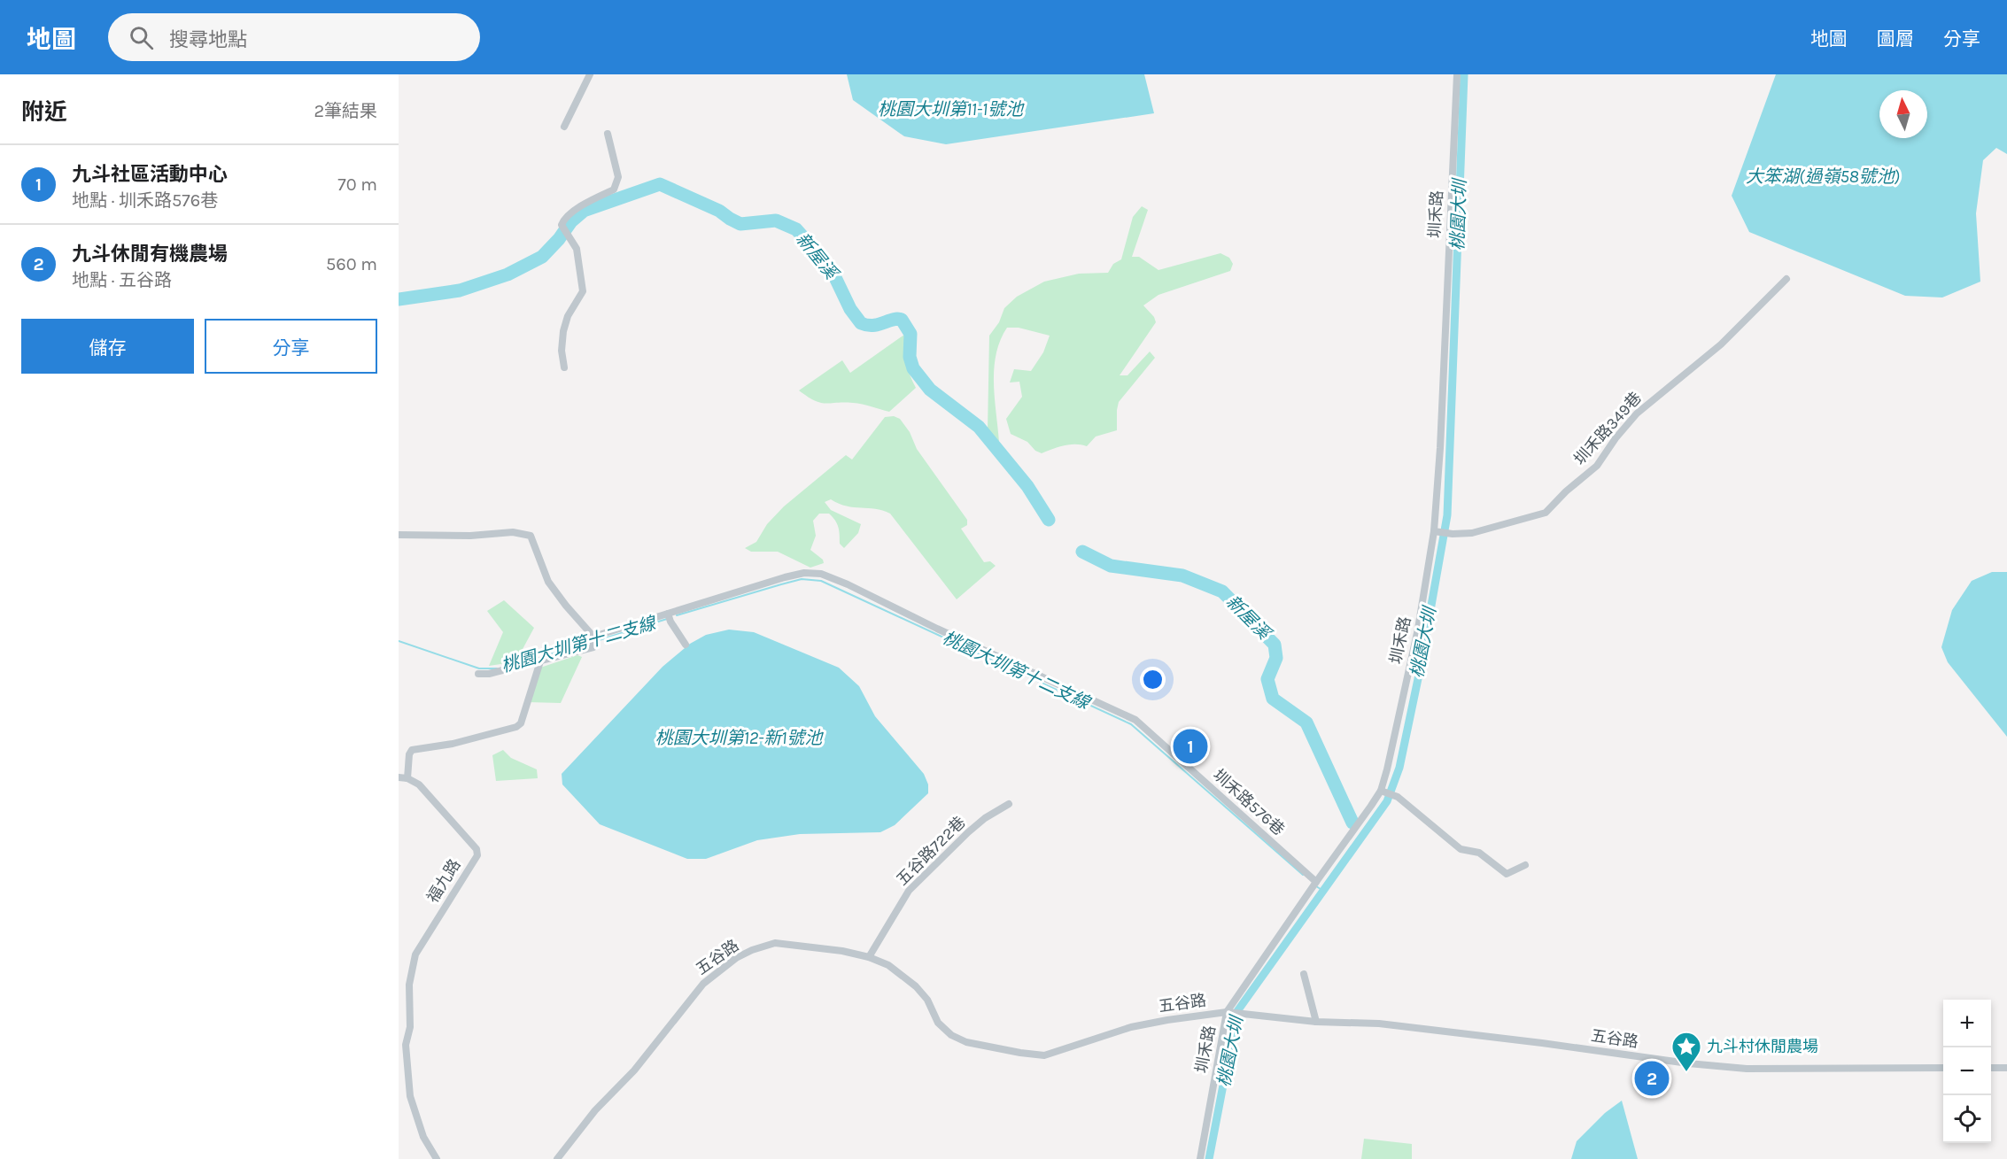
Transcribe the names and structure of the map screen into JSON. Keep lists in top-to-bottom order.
{
  "streets": {
    "street": [
      "圳禾路",
      "圳禾路349巷",
      "圳禾路576巷",
      "五谷路722巷",
      "福九路",
      "五谷路"
    ]
  },
  "crossings": [
    ["圳禾路", "圳禾路349巷"],
    ["圳禾路", "圳禾路576巷"],
    ["圳禾路", "五谷路"],
    ["五谷路722巷", "五谷路"]
  ],
  "water": [
    "桃園大圳第11-1號池",
    "大笨湖(過嶺58號池)",
    "桃園大圳",
    "新屋溪",
    "桃園大圳第十二支線",
    "桃園大圳第12-新1號池"
  ],
  "places": {
    "place": ["九斗村休閒農場"]
  },
  "north": "top",
  "page": {
    "header": "地圖",
    "search": "搜尋地點",
    "nav": ["地圖", "圖層", "分享"],
    "heading": ["附近", "2筆結果"],
    "list": [
      {
        "mark": "1",
        "name": "九斗社區活動中心",
        "note": "地點 · 圳禾路576巷",
        "value": "70 m"
      },
      {
        "mark": "2",
        "name": "九斗休閒有機農場",
        "note": "地點 · 五谷路",
        "value": "560 m"
      }
    ],
    "buttons": ["儲存", "分享"],
    "pins": ["1", "2"],
    "map_buttons": ["+", "−"]
  }
}
